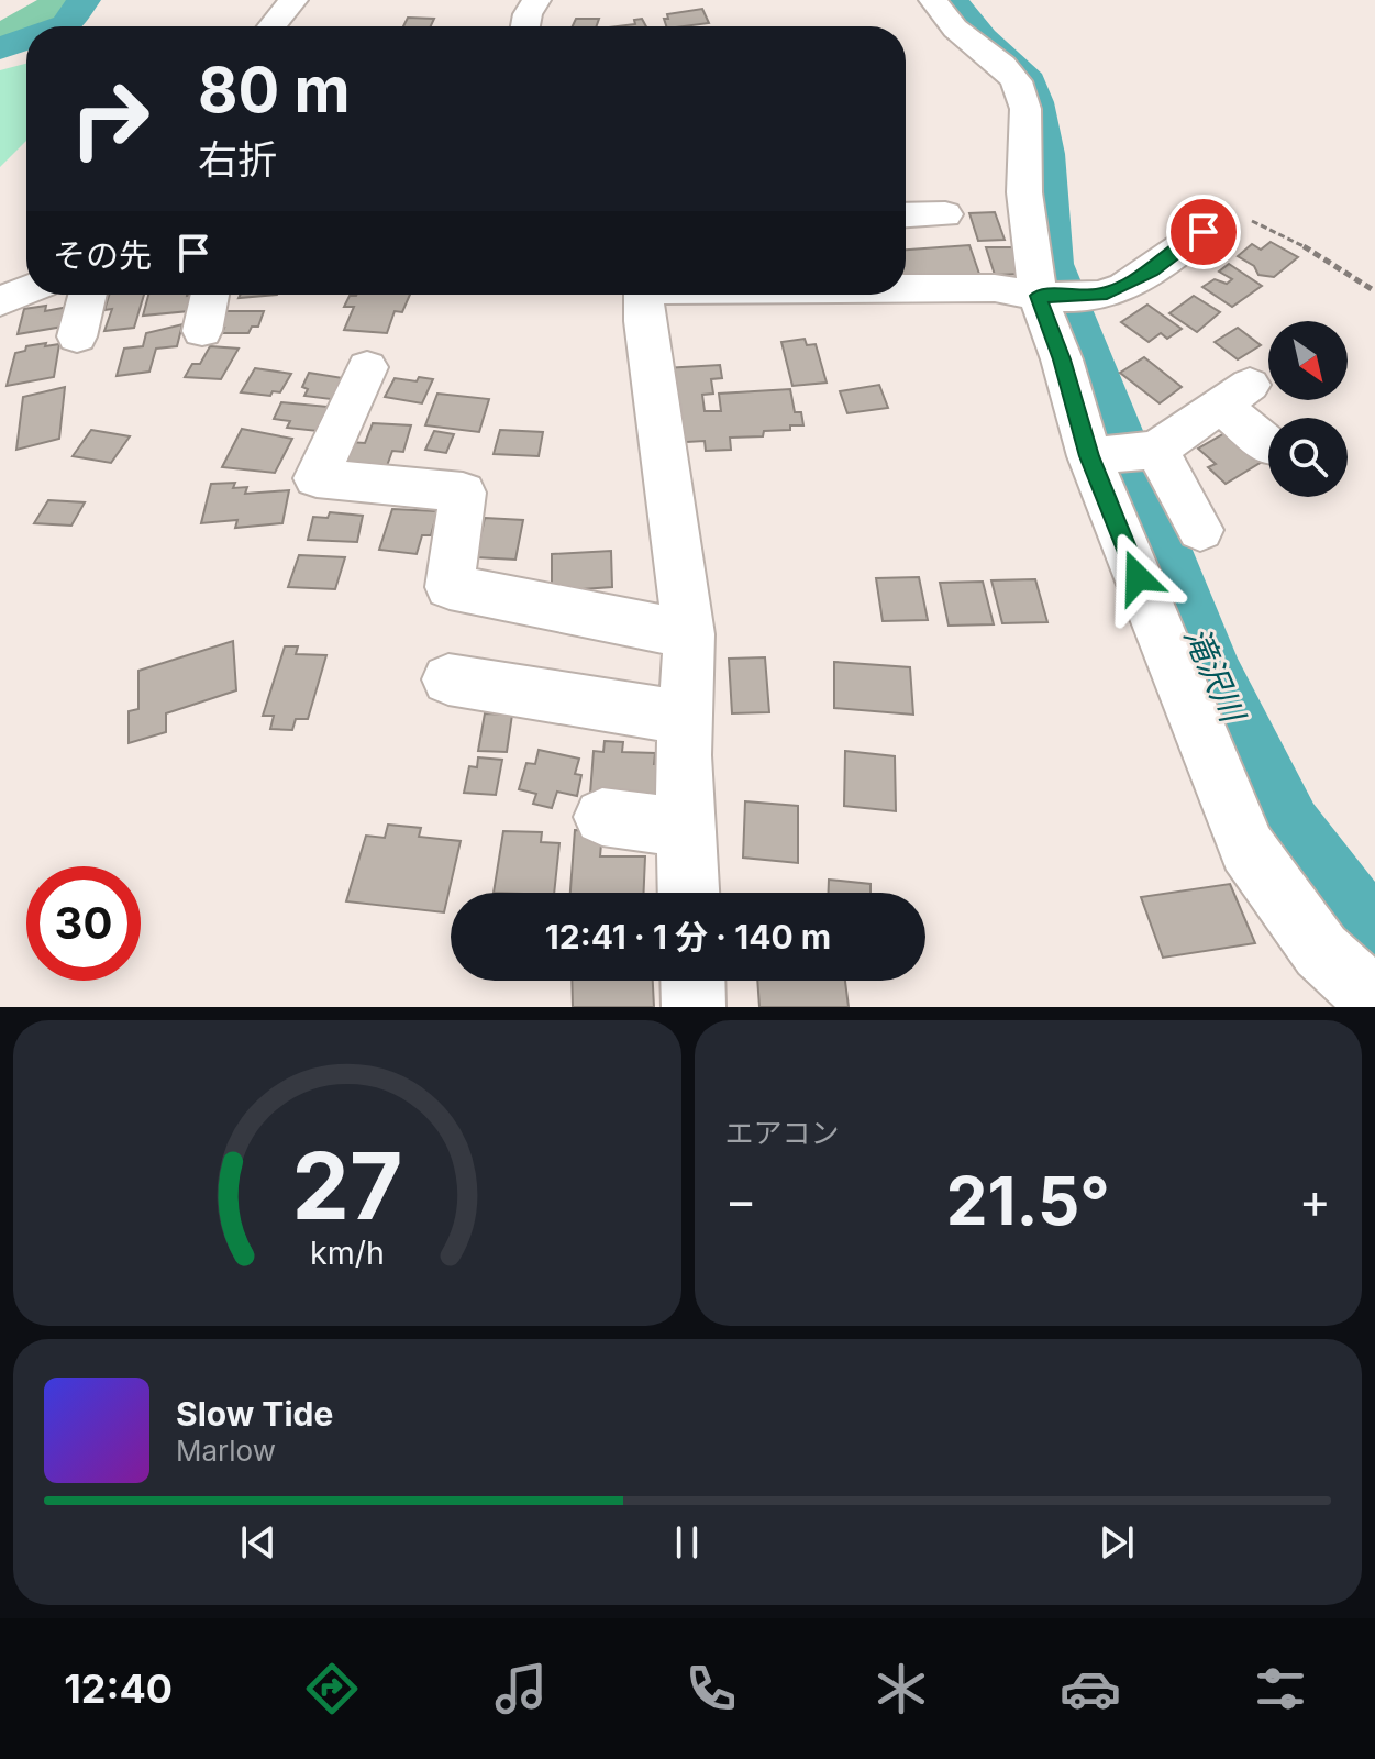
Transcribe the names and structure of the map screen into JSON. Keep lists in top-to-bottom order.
{
  "water": ["滝沢川"],
  "north": "bottom right",
  "page": {
    "turn": ["80 m", "右折"],
    "then": "その先",
    "limit": "30",
    "trip": "12:41 · 1 分 · 140 m",
    "tile": "エアコン",
    "heat": ["−", "21.5°", "+"],
    "song": ["Slow Tide", "Marlow"],
    "tabs": "12:40",
    "gauge": ["27", "km/h"]
  }
}
